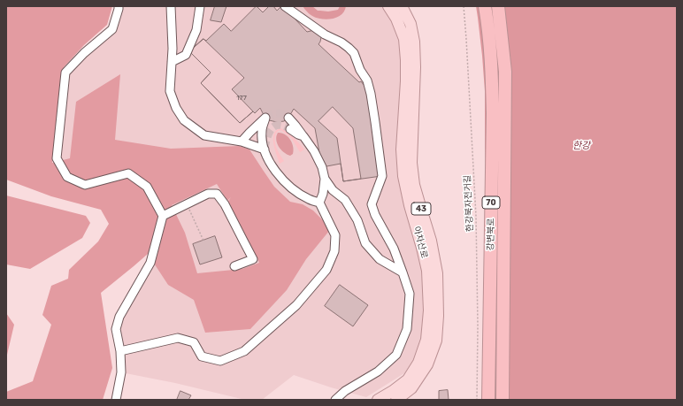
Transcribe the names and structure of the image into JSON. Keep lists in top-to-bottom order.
{
  "streets": {
    "highway": ["70", "강변북로"],
    "main road": ["43", "아차산로"],
    "path": ["한강북자전거길"]
  },
  "water": ["한강"],
  "house_numbers": ["177"]
}
